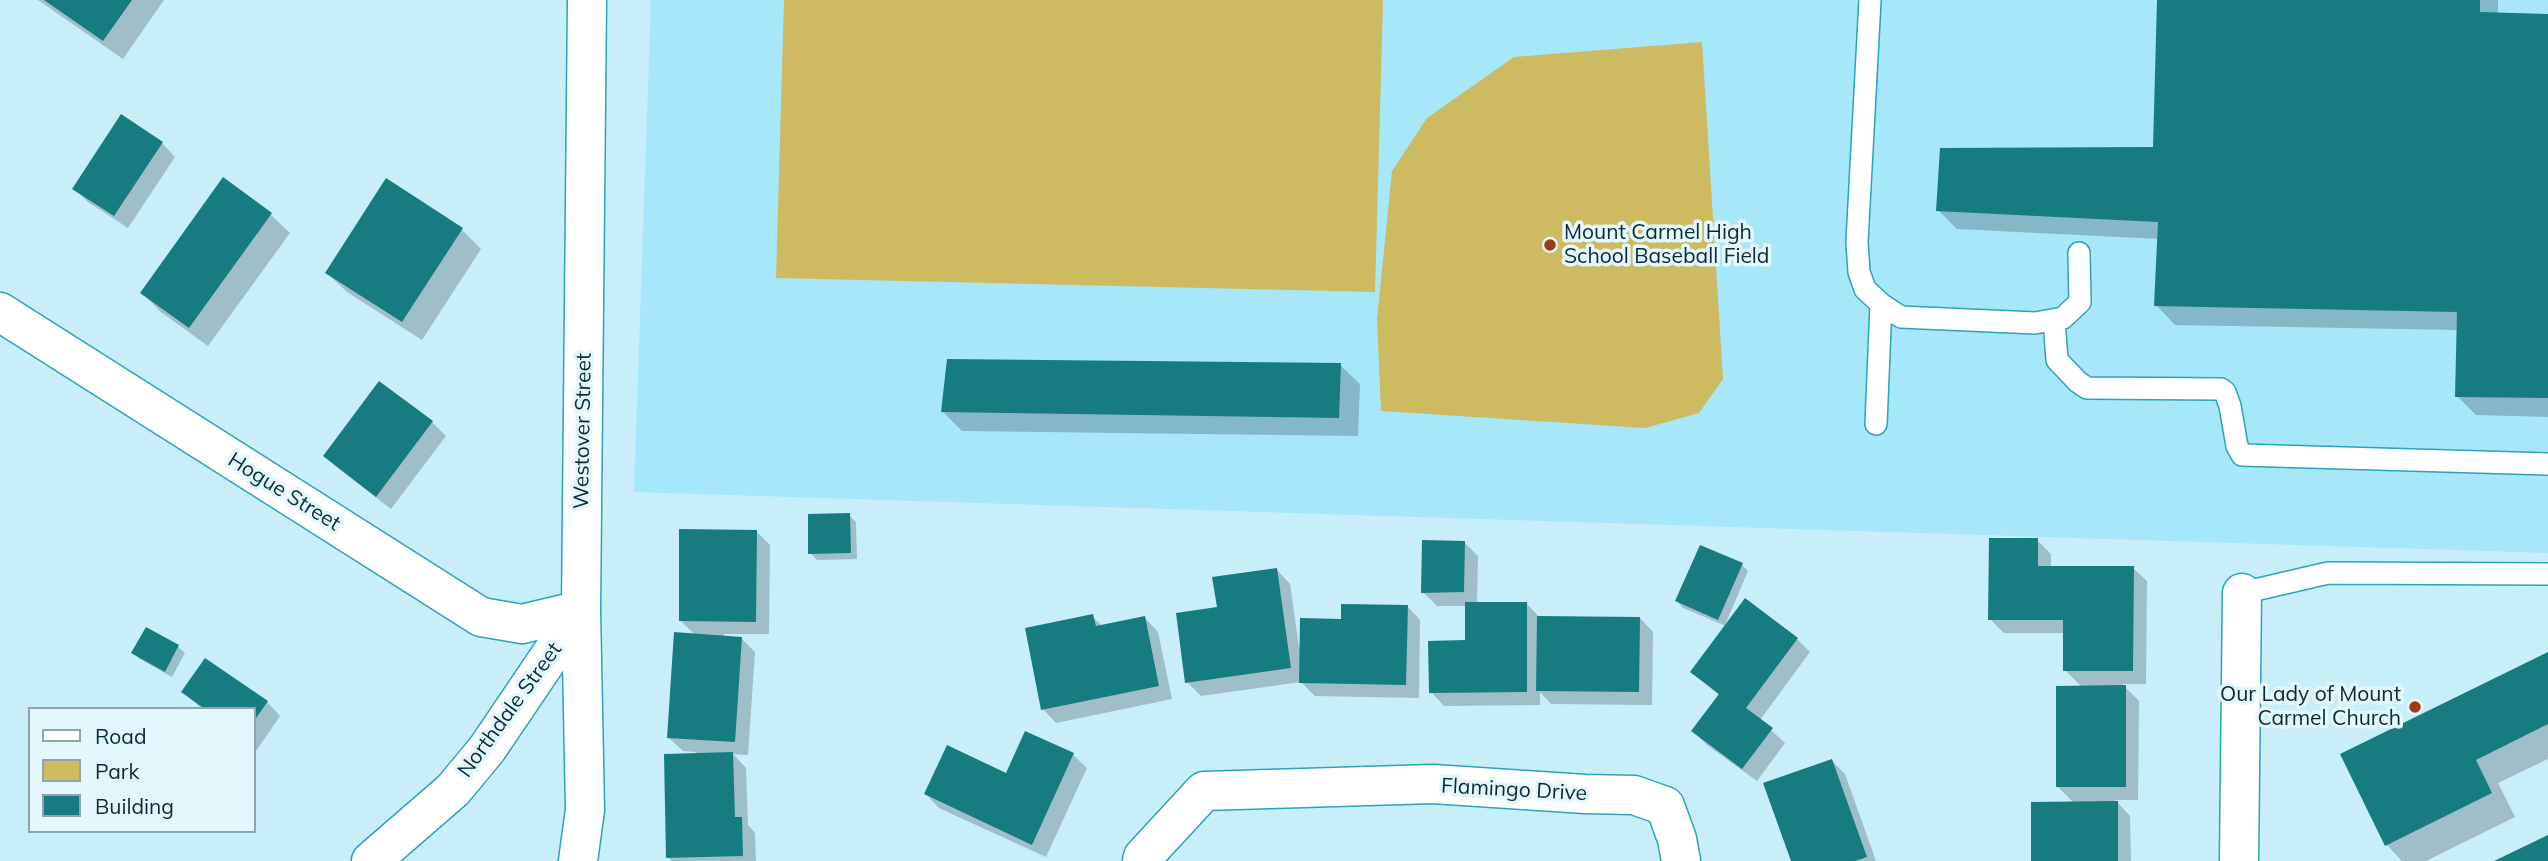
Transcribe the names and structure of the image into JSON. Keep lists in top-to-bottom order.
{
  "streets": {
    "street": [
      "Westover Street",
      "Hogue Street",
      "Northdale Street",
      "Flamingo Drive"
    ]
  },
  "crossings": [
    ["Westover Street", "Hogue Street"],
    ["Westover Street", "Northdale Street"],
    ["Hogue Street", "Northdale Street"]
  ],
  "places": ["Mount Carmel High School Baseball Field", "Our Lady of Mount Carmel Church"],
  "legend": ["Road", "Park", "Building"]
}
